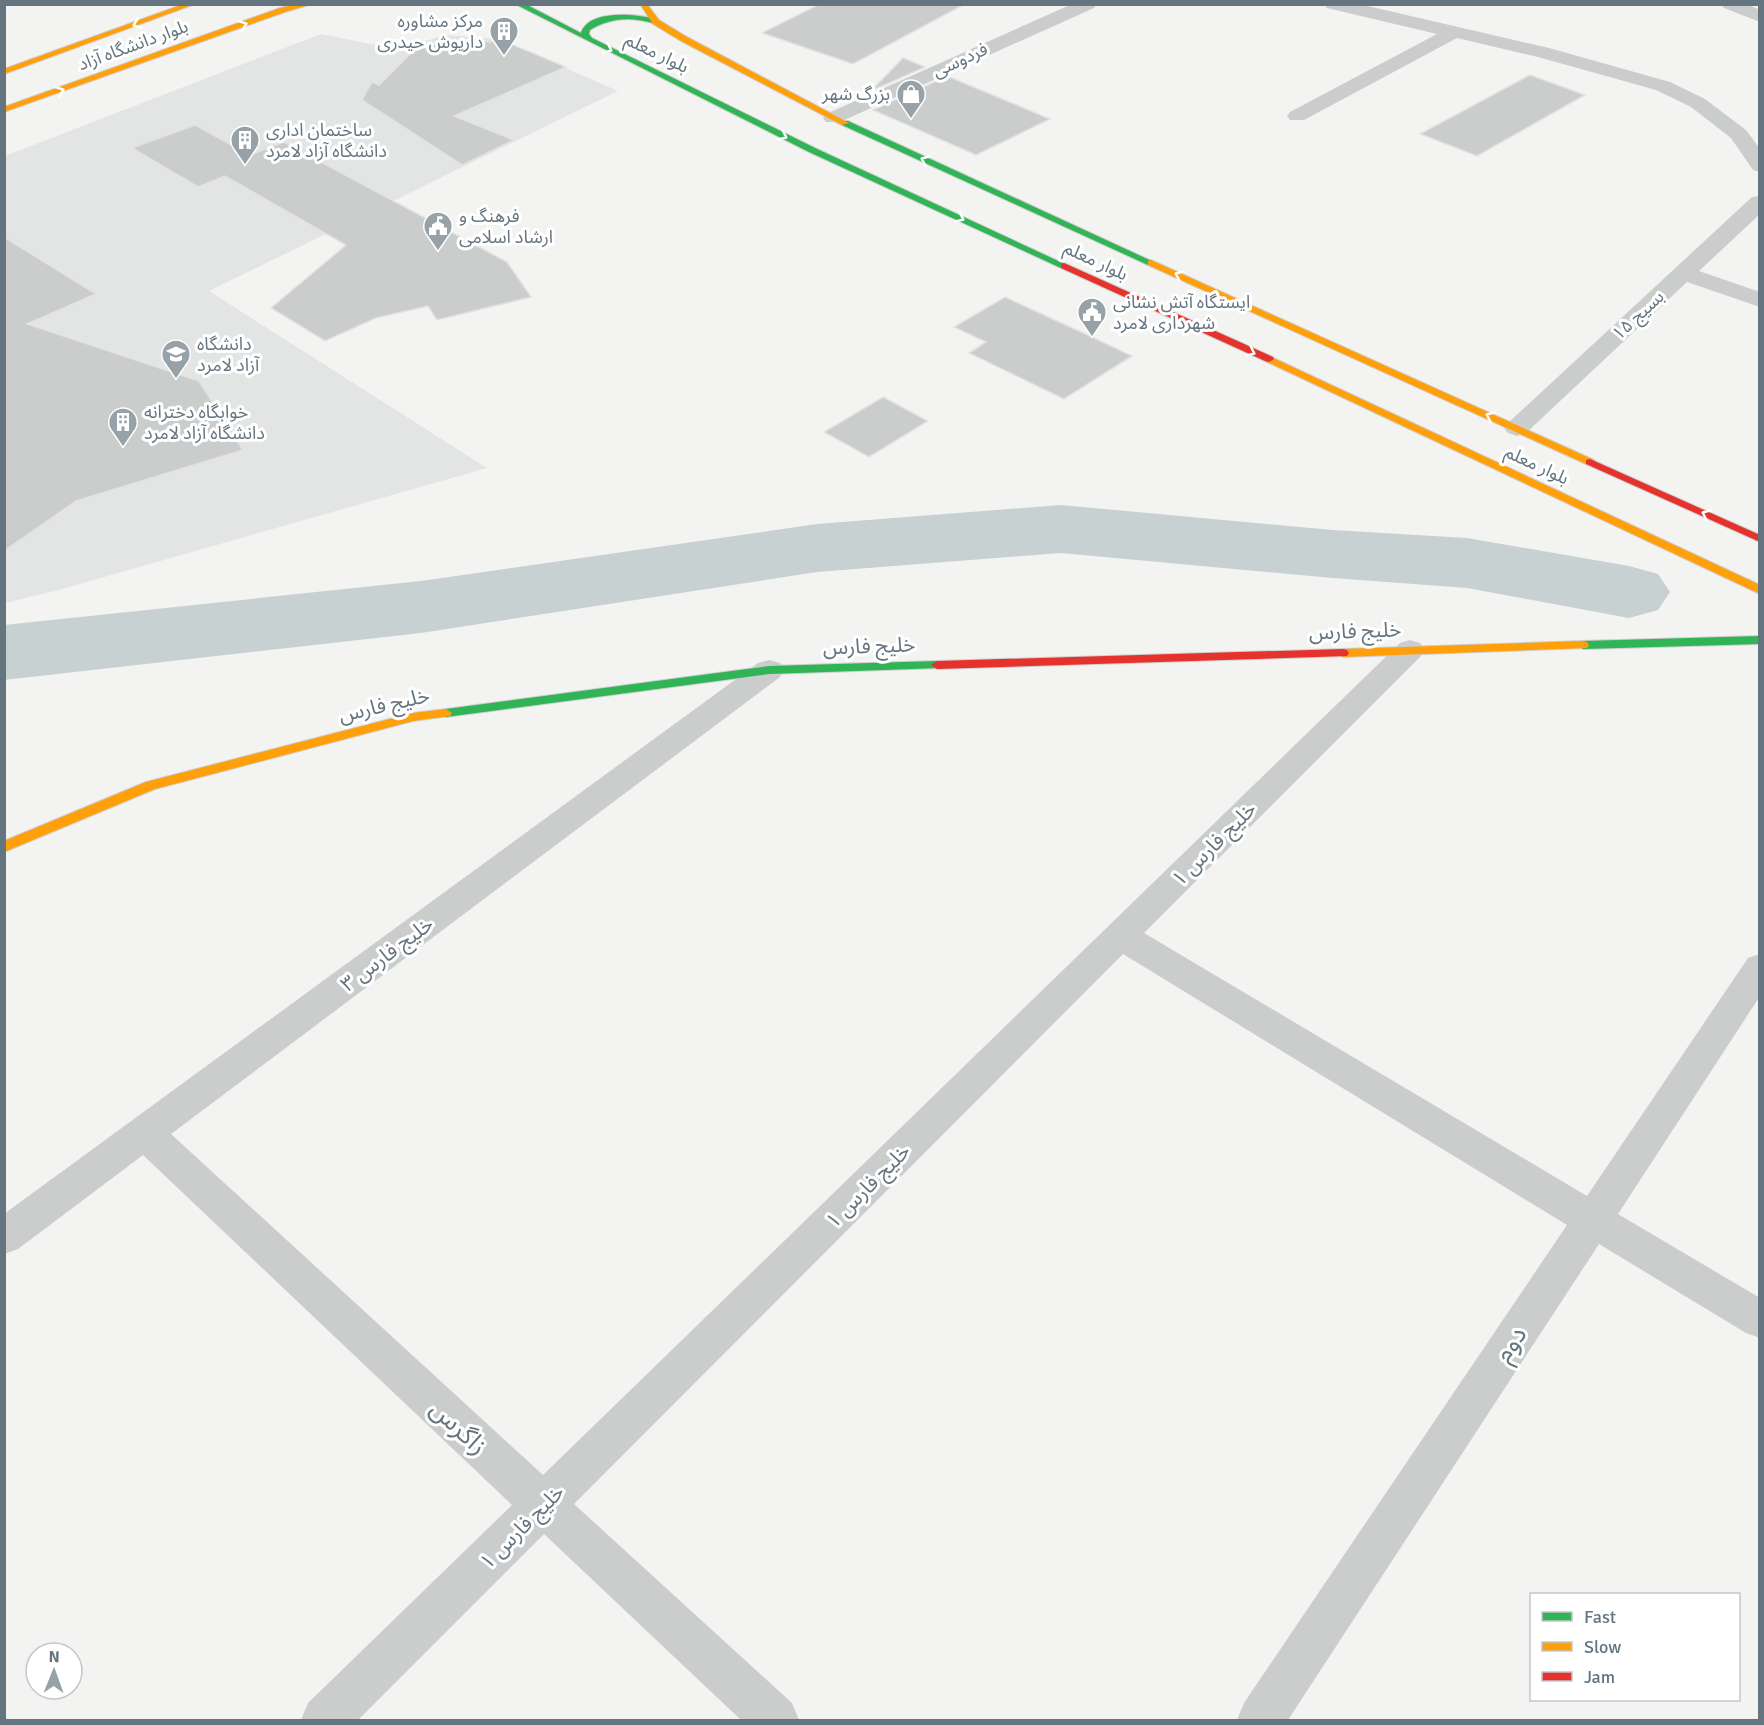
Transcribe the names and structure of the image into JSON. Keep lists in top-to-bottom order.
{
  "streets": {
    "street": [
      "بلوار دانشگاه آزاد",
      "بلوار معلم",
      "فردوسی",
      "بسیج ۱۵",
      "خلیج فارس",
      "خلیج فارس ۱",
      "خلیج فارس ۳",
      "دوم",
      "زاگرس"
    ]
  },
  "crossings": [
    ["بلوار معلم", "فردوسی"],
    ["بلوار معلم", "بسیج ۱۵"],
    ["خلیج فارس", "خلیج فارس ۱"],
    ["خلیج فارس", "خلیج فارس ۳"],
    ["خلیج فارس ۱", "زاگرس"],
    ["خلیج فارس ۳", "زاگرس"]
  ],
  "places": {
    "building": ["مرکز مشاوره داریوش حیدری", "ساختمان اداری دانشگاه آزاد لامرد", "خوابگاه دخترانه دانشگاه آزاد لامرد"],
    "shop": ["بزرگ شهر"],
    "public building": ["فرهنگ و ارشاد اسلامی", "ایستگاه آتش نشانی شهرداری لامرد"],
    "school or university": ["دانشگاه آزاد لامرد"]
  },
  "legend": ["Fast", "Slow", "Jam"],
  "north": "top"
}
